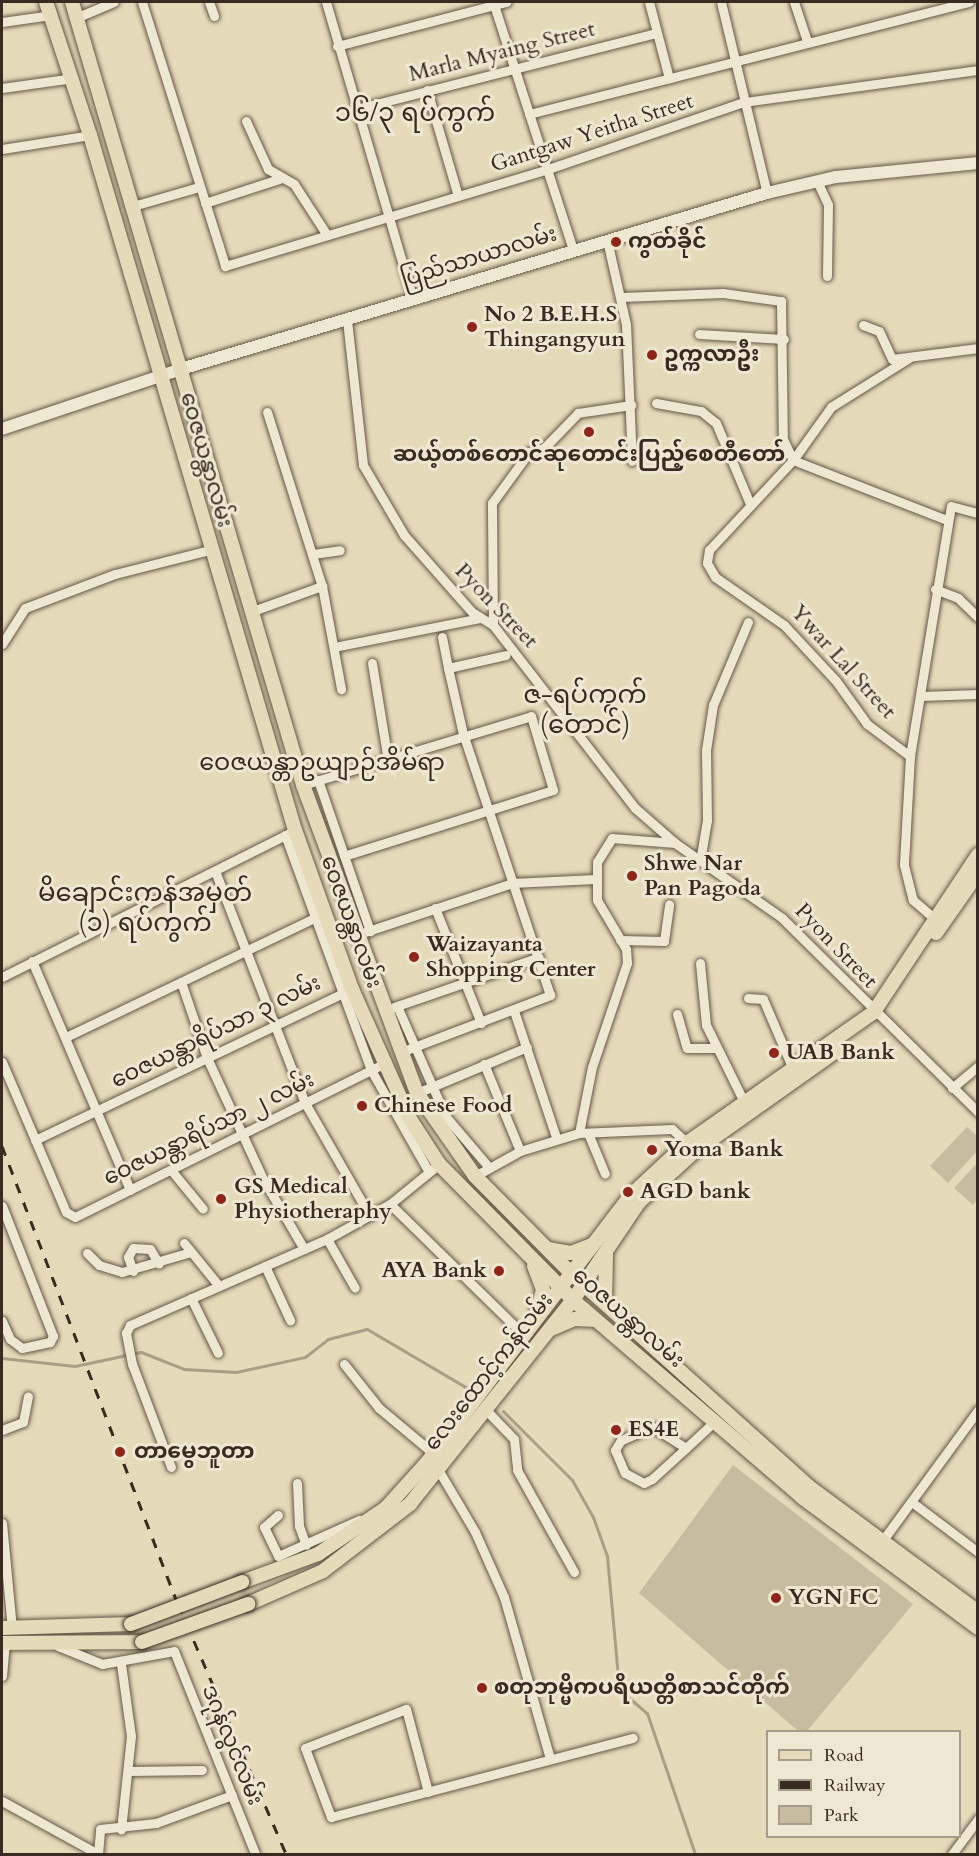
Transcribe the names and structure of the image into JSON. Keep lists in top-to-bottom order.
{
  "streets": {
    "main road": ["ဝေဇယန္တာလမ်း", "လေးထောင့်ကန်လမ်း"],
    "street": [
      "Marla Myaing Street",
      "Gantgaw Yeitha Street",
      "ပြည်သာယာလမ်း",
      "Pyon Street",
      "Ywar Lal Street",
      "ဝေဇယန္တာရိပ်သာ ၃ လမ်း",
      "ဝေဇယန္တာရိပ်သာ ၂ လမ်း",
      "ဒဂုန်လွင်လမ်း"
    ]
  },
  "crossings": [
    ["ပြည်သာယာလမ်း", "ဝေဇယန္တာလမ်း"],
    ["ပြည်သာယာလမ်း", "Pyon Street"],
    ["ဝေဇယန္တာလမ်း", "ဝေဇယန္တာရိပ်သာ ၃ လမ်း"],
    ["ဝေဇယန္တာလမ်း", "ဝေဇယန္တာရိပ်သာ ၂ လမ်း"],
    ["ဝေဇယန္တာလမ်း", "လေးထောင့်ကန်လမ်း"],
    ["Pyon Street", "လေးထောင့်ကန်လမ်း"],
    ["ဝေဇယန္တာရိပ်သာ ၃ လမ်း", "ဝေဇယန္တာရိပ်သာ ၂ လမ်း"]
  ],
  "districts": [
    "၁၆/၃ ရပ်ကွက်",
    "ဇ-ရပ်ကွက် (တောင်)",
    "ဝေဇယန္တာဥယျာဉ်အိမ်ရာ",
    "မိချောင်းကန်အမှတ် (၁) ရပ်ကွက်"
  ],
  "places": [
    "ကွတ်ခိုင်",
    "No 2 B.E.H.S Thingangyun",
    "ဥက္ကလာဦး",
    "ဆယ့်တစ်တောင်ဆုတောင်းပြည့်စေတီတော်",
    "Shwe Nar Pan Pagoda",
    "Waizayanta Shopping Center",
    "UAB Bank",
    "Chinese Food",
    "Yoma Bank",
    "AGD bank",
    "GS Medical Physiotheraphy",
    "AYA Bank",
    "ES4E",
    "တာမွေဘူတာ",
    "YGN FC",
    "စတုဘုမ္မိကပရိယတ္တိစာသင်တိုက်"
  ],
  "legend": ["Road", "Railway", "Park"]
}
